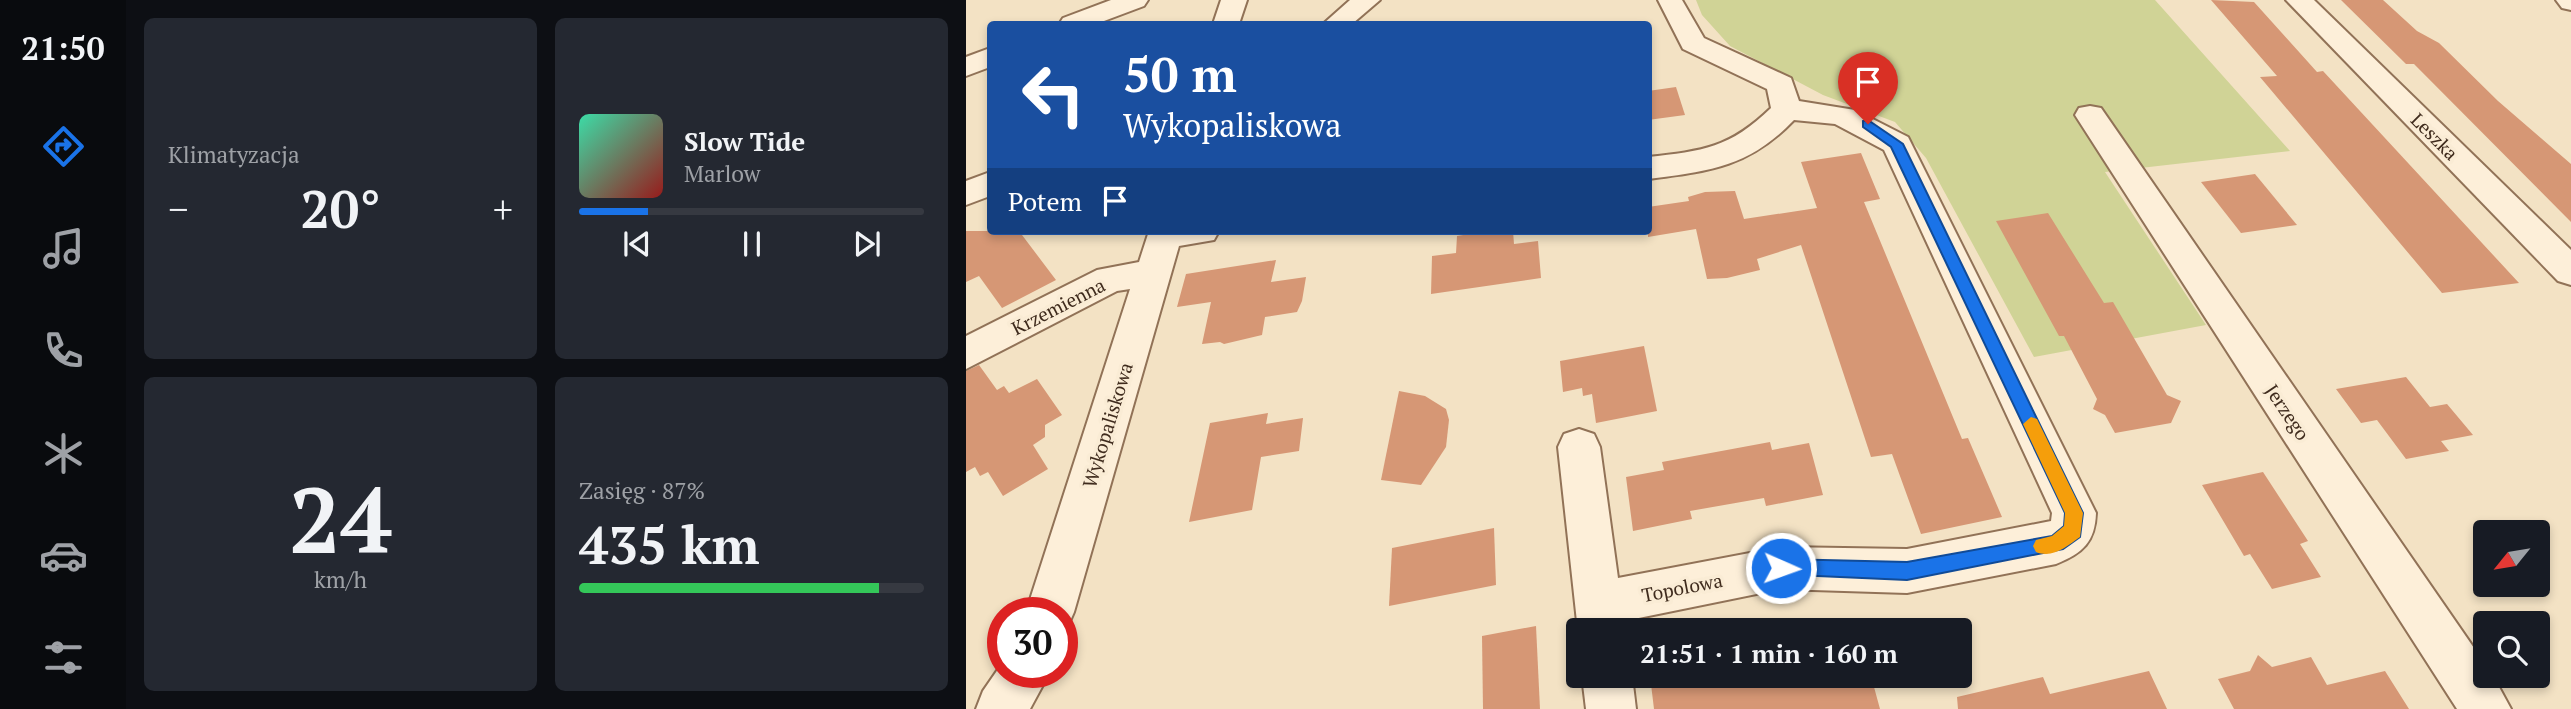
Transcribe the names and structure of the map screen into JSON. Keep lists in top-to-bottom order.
{
  "streets": {
    "street": [
      "Leszka",
      "Krzemienna",
      "Jerzego",
      "Wykopaliskowa",
      "Topolowa"
    ]
  },
  "crossings": [
    ["Krzemienna", "Wykopaliskowa"]
  ],
  "north": "bottom left",
  "page": {
    "tabs": "21:50",
    "tile": [
      "Klimatyzacja",
      ["24", "km/h"],
      ["Zasięg · 87%", "435 km"]
    ],
    "turn": ["50 m", "Wykopaliskowa"],
    "song": ["Slow Tide", "Marlow"],
    "then": "Potem",
    "heat": ["−", "20°", "+"],
    "limit": "30",
    "trip": "21:51 · 1 min · 160 m"
  }
}
